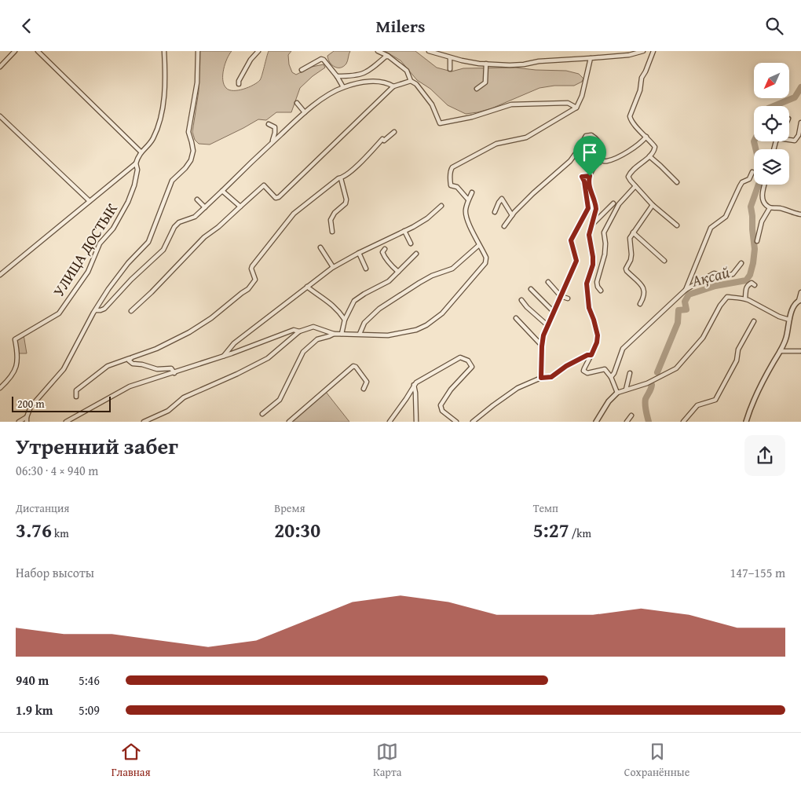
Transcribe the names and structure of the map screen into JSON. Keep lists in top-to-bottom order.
{
  "streets": {
    "street": ["УЛИЦА ДОСТЫК"]
  },
  "water": ["Ақсай"],
  "scale_bar": "200 m",
  "north": "bottom left",
  "page": {
    "header": "Milers",
    "scale": "200 m",
    "heading": ["Утренний забег", "06:30 · 4 × 940 m"],
    "stats": [
      ["Дистанция", "3.76 km"],
      ["Время", "20:30"],
      ["Темп", "5:27 /km"]
    ],
    "chart": ["Набор высоты", "147–155 m"],
    "list": [
      {
        "name": "940 m",
        "note": "5:46"
      },
      {
        "name": "1.9 km",
        "note": "5:09"
      }
    ],
    "tabs": ["Главная", "Карта", "Сохранённые"]
  }
}
